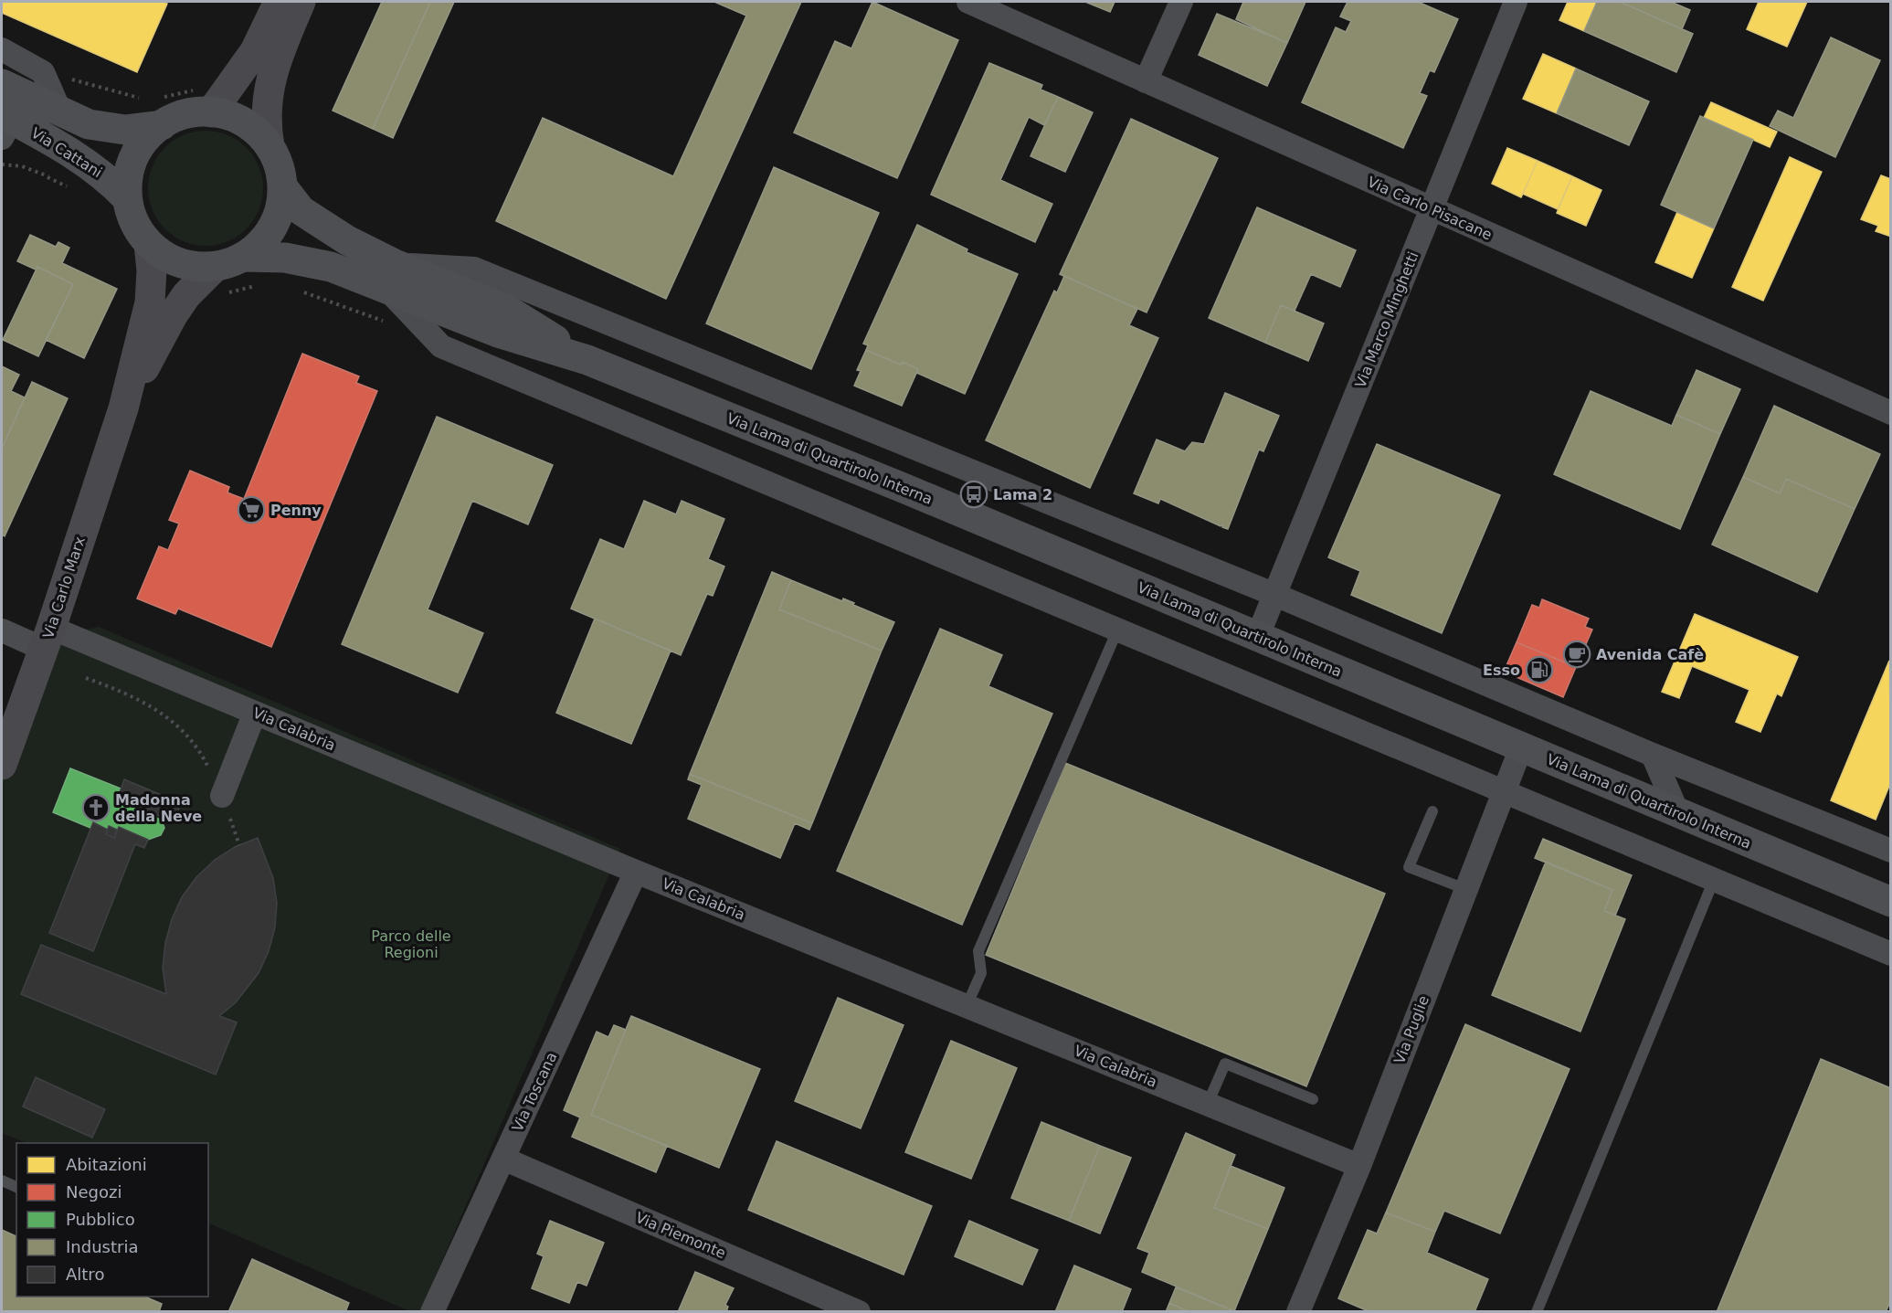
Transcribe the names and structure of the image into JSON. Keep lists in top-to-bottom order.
{
  "streets": {
    "main road": ["Via Cattani", "Via Lama di Quartirolo Interna", "Via Carlo Marx"],
    "street": [
      "Via Carlo Pisacane",
      "Via Marco Minghetti",
      "Via Calabria",
      "Via Puglie",
      "Via Toscana",
      "Via Piemonte"
    ]
  },
  "crossings": [
    ["Via Cattani", "Via Lama di Quartirolo Interna"],
    ["Via Cattani", "Via Carlo Marx"],
    ["Via Carlo Pisacane", "Via Marco Minghetti"],
    ["Via Marco Minghetti", "Via Lama di Quartirolo Interna"],
    ["Via Lama di Quartirolo Interna", "Via Carlo Marx"],
    ["Via Lama di Quartirolo Interna", "Via Puglie"],
    ["Via Carlo Marx", "Via Calabria"],
    ["Via Calabria", "Via Puglie"],
    ["Via Calabria", "Via Toscana"],
    ["Via Toscana", "Via Piemonte"]
  ],
  "parks": ["Parco delle Regioni"],
  "places": {
    "bus stop": ["Lama 2"],
    "supermarket": ["Penny"],
    "cafe": ["Avenida Cafè"],
    "fuel station": ["Esso"],
    "church": ["Madonna della Neve"]
  },
  "legend": [
    "Abitazioni",
    "Negozi",
    "Pubblico",
    "Industria",
    "Altro"
  ]
}
